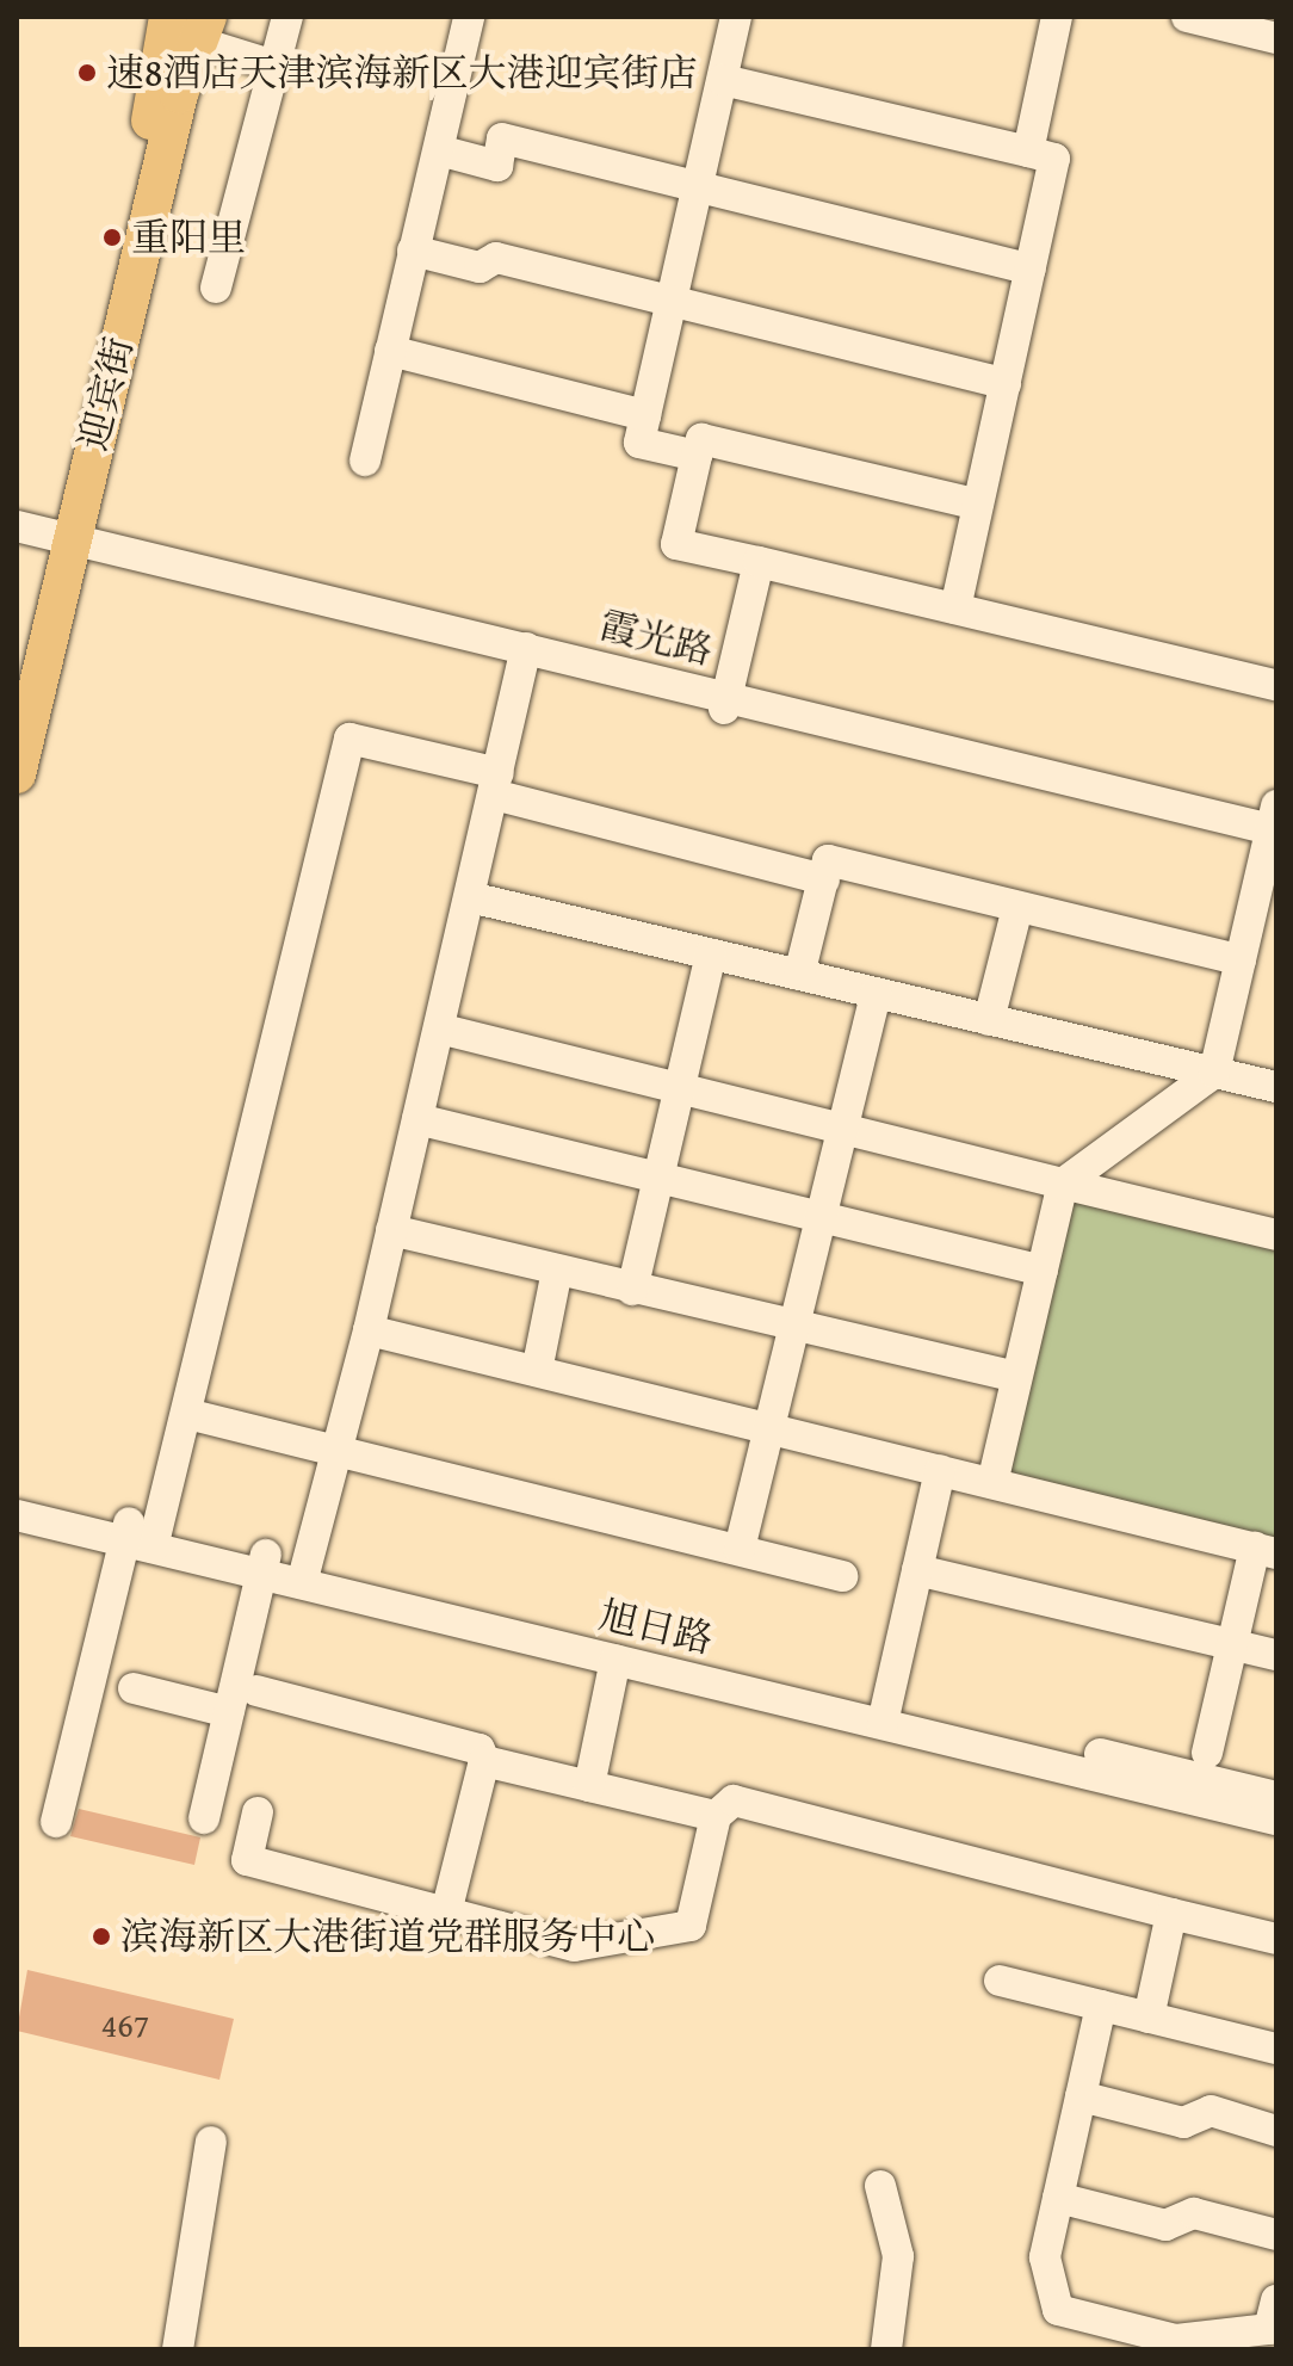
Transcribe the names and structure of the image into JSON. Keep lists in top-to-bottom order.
{
  "streets": {
    "main road": ["迎宾街"],
    "street": ["霞光路", "旭日路"]
  },
  "crossings": [
    ["迎宾街", "霞光路"]
  ],
  "places": ["速8酒店天津滨海新区大港迎宾街店", "重阳里", "滨海新区大港街道党群服务中心"],
  "house_numbers": ["467"]
}
